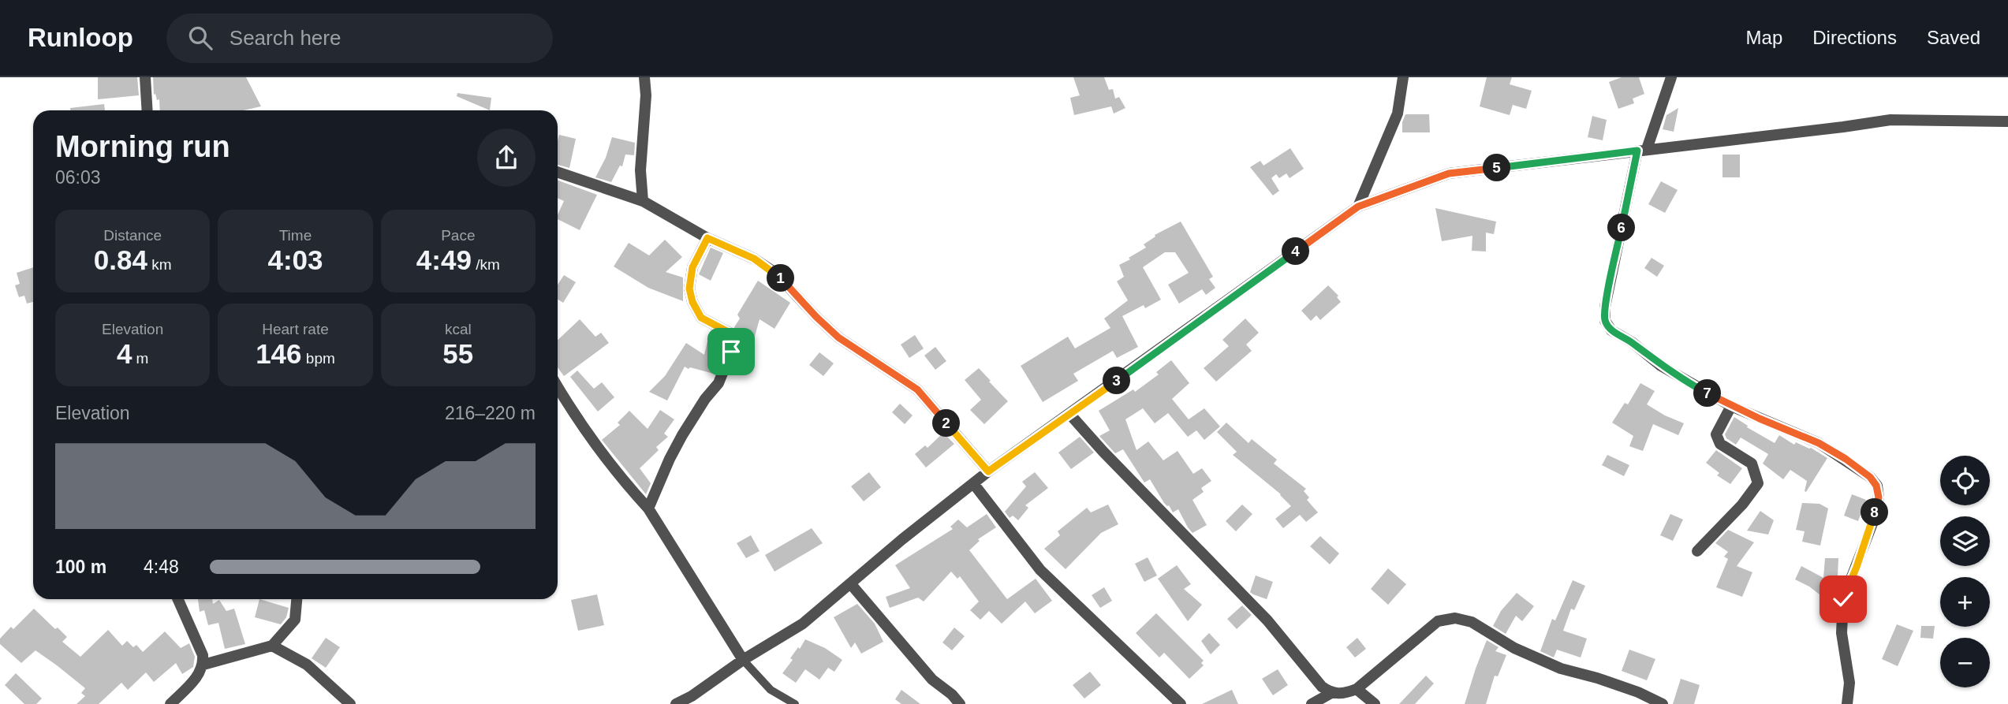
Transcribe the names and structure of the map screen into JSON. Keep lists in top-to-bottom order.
{
  "page": {
    "header": "Runloop",
    "search": "Search here",
    "nav": ["Map", "Directions", "Saved"],
    "heading": ["Morning run", "06:03"],
    "pins": [
      "5",
      "6",
      "4",
      "1",
      "3",
      "7",
      "2",
      "8"
    ],
    "stats": [
      ["Distance", "0.84 km"],
      ["Time", "4:03"],
      ["Pace", "4:49 /km"],
      ["Elevation", "4 m"],
      ["Heart rate", "146 bpm"],
      ["kcal", "55"]
    ],
    "chart": ["Elevation", "216–220 m"],
    "map_buttons": ["+", "−"],
    "list": [
      {
        "name": "100 m",
        "note": "4:48"
      }
    ]
  }
}
